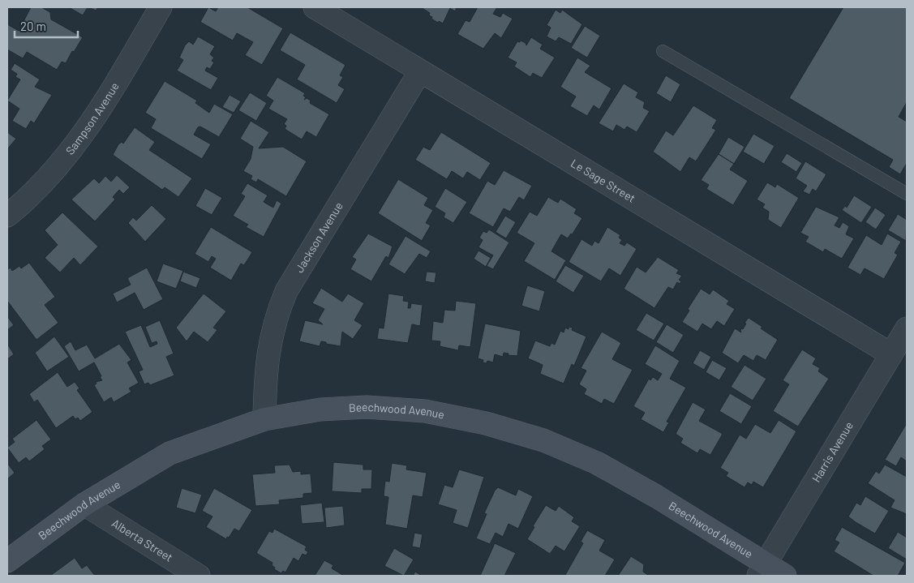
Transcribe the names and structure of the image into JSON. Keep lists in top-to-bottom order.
{
  "streets": {
    "street": [
      "Sampson Avenue",
      "Le Sage Street",
      "Jackson Avenue",
      "Beechwood Avenue",
      "Harris Avenue",
      "Alberta Street"
    ]
  },
  "crossings": [
    ["Le Sage Street", "Jackson Avenue"],
    ["Le Sage Street", "Harris Avenue"],
    ["Jackson Avenue", "Beechwood Avenue"],
    ["Beechwood Avenue", "Harris Avenue"],
    ["Beechwood Avenue", "Alberta Street"]
  ],
  "scale_bar": "20 m"
}
